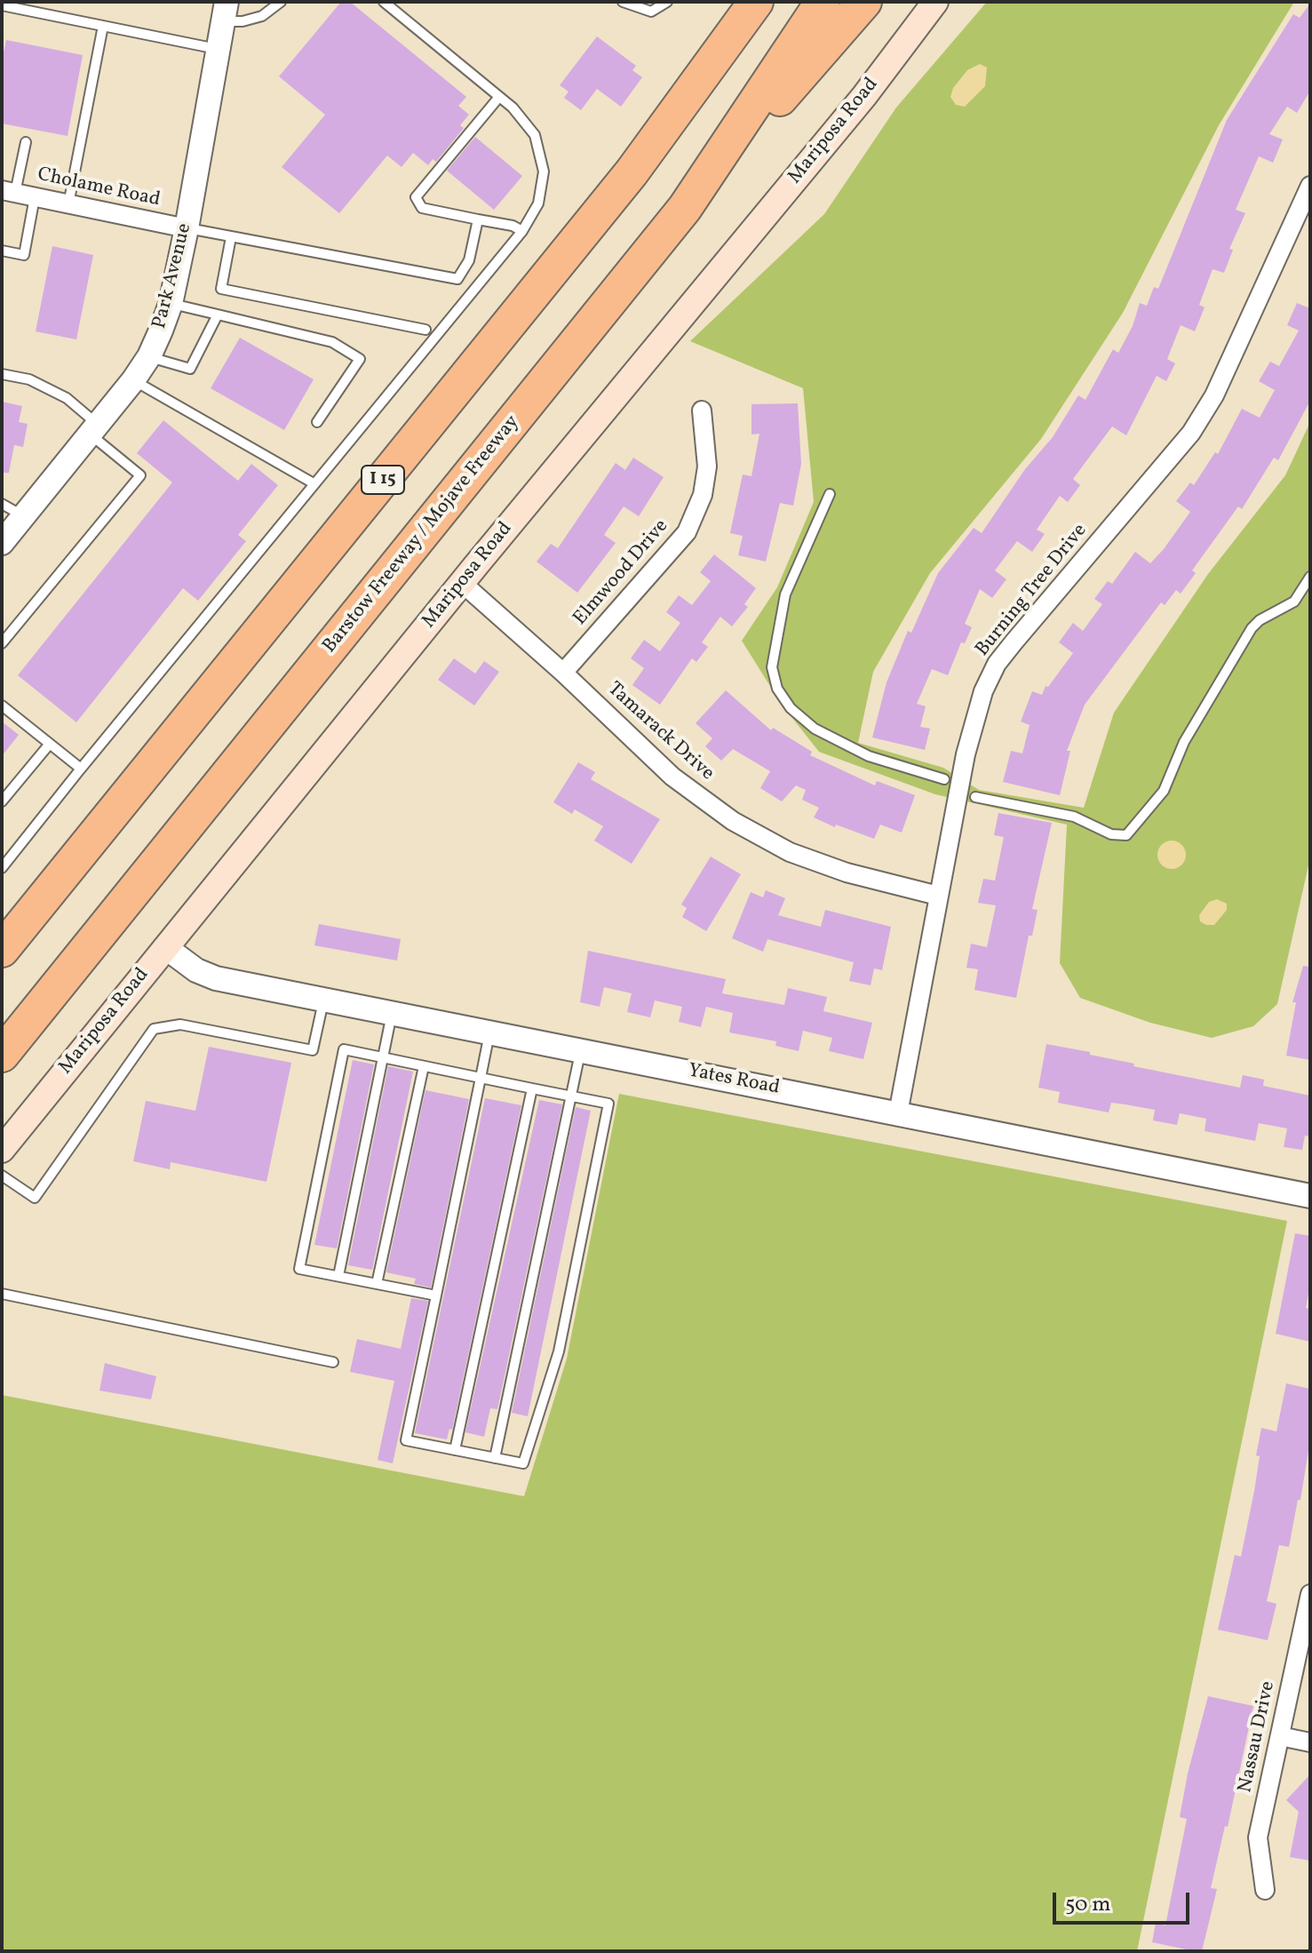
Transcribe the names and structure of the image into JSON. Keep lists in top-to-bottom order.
{
  "streets": {
    "highway": ["I 15", "Barstow Freeway / Mojave Freeway"],
    "main road": ["Mariposa Road"],
    "street": [
      "Cholame Road",
      "Park Avenue",
      "Elmwood Drive",
      "Burning Tree Drive",
      "Tamarack Drive",
      "Yates Road",
      "Nassau Drive"
    ]
  },
  "crossings": [
    ["Mariposa Road", "Tamarack Drive"],
    ["Mariposa Road", "Yates Road"],
    ["Cholame Road", "Park Avenue"],
    ["Elmwood Drive", "Tamarack Drive"],
    ["Burning Tree Drive", "Tamarack Drive"],
    ["Burning Tree Drive", "Yates Road"]
  ],
  "scale_bar": "50 m"
}
